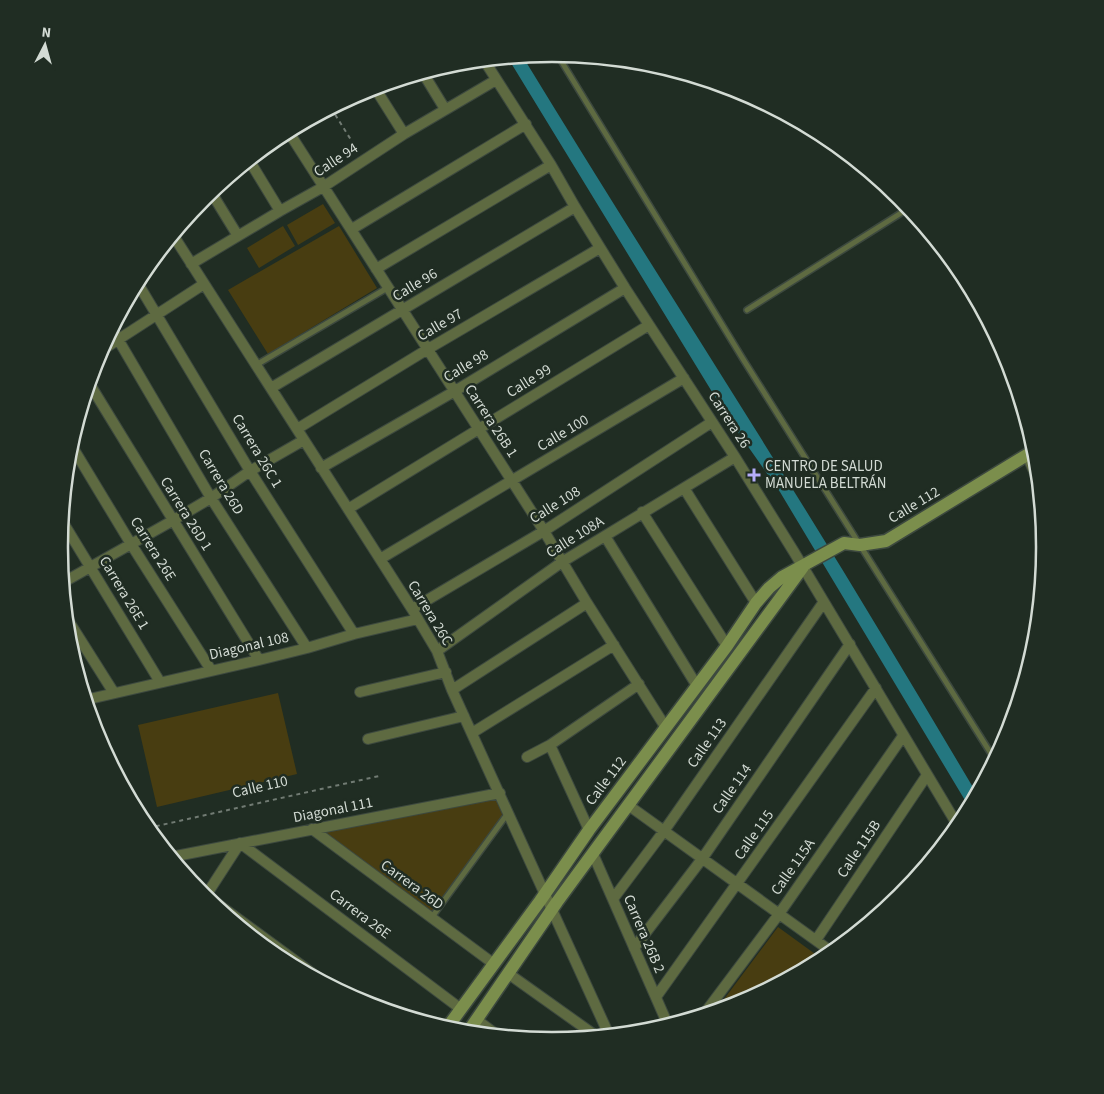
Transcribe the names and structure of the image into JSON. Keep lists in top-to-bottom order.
{
  "streets": {
    "street": [
      "Calle 94",
      "Calle 96",
      "Calle 97",
      "Calle 98",
      "Calle 99",
      "Carrera 26",
      "Carrera 26B 1",
      "Calle 100",
      "Carrera 26C 1",
      "Carrera 26D",
      "Calle 108",
      "Calle 112",
      "Carrera 26D 1",
      "Calle 108A",
      "Carrera 26E",
      "Carrera 26E 1",
      "Carrera 26C",
      "Diagonal 108",
      "Calle 113",
      "Calle 114",
      "Diagonal 111",
      "Calle 115",
      "Calle 115B",
      "Calle 115A",
      "Carrera 26B 2"
    ],
    "path": ["Calle 110"]
  },
  "crossings": [
    ["Calle 94", "Carrera 26"],
    ["Calle 94", "Carrera 26B 1"],
    ["Calle 94", "Carrera 26C"],
    ["Calle 96", "Carrera 26"],
    ["Calle 96", "Carrera 26B 1"],
    ["Calle 96", "Carrera 26C"],
    ["Calle 97", "Carrera 26"],
    ["Calle 97", "Carrera 26B 1"],
    ["Calle 97", "Carrera 26C"],
    ["Calle 98", "Carrera 26"],
    ["Calle 98", "Carrera 26B 1"],
    ["Calle 98", "Carrera 26C"],
    ["Calle 99", "Carrera 26"],
    ["Calle 99", "Carrera 26B 1"],
    ["Calle 99", "Carrera 26C"],
    ["Carrera 26", "Calle 100"],
    ["Carrera 26", "Calle 108"],
    ["Carrera 26", "Calle 112"],
    ["Carrera 26", "Calle 108A"],
    ["Carrera 26", "Calle 113"],
    ["Carrera 26", "Calle 114"],
    ["Carrera 26", "Calle 115"],
    ["Carrera 26", "Calle 115B"],
    ["Carrera 26", "Calle 115A"],
    ["Carrera 26B 1", "Calle 100"],
    ["Carrera 26B 1", "Calle 108"],
    ["Carrera 26B 1", "Calle 112"],
    ["Carrera 26B 1", "Calle 108A"],
    ["Calle 100", "Carrera 26C"],
    ["Carrera 26C 1", "Diagonal 108"],
    ["Carrera 26D", "Calle 112"],
    ["Carrera 26D", "Diagonal 108"],
    ["Carrera 26D", "Diagonal 111"],
    ["Calle 108", "Carrera 26C"],
    ["Calle 112", "Carrera 26E"],
    ["Calle 112", "Carrera 26C"],
    ["Calle 112", "Carrera 26B 2"],
    ["Carrera 26D 1", "Diagonal 108"],
    ["Calle 108A", "Carrera 26C"],
    ["Carrera 26E", "Diagonal 108"],
    ["Carrera 26E", "Diagonal 111"],
    ["Carrera 26E 1", "Diagonal 108"],
    ["Carrera 26C", "Diagonal 108"],
    ["Carrera 26C", "Diagonal 111"],
    ["Calle 113", "Carrera 26B 2"],
    ["Calle 114", "Carrera 26B 2"],
    ["Calle 115", "Carrera 26B 2"]
  ],
  "places": {
    "health": ["CENTRO DE SALUD MANUELA BELTRÁN"]
  },
  "north": "top"
}
